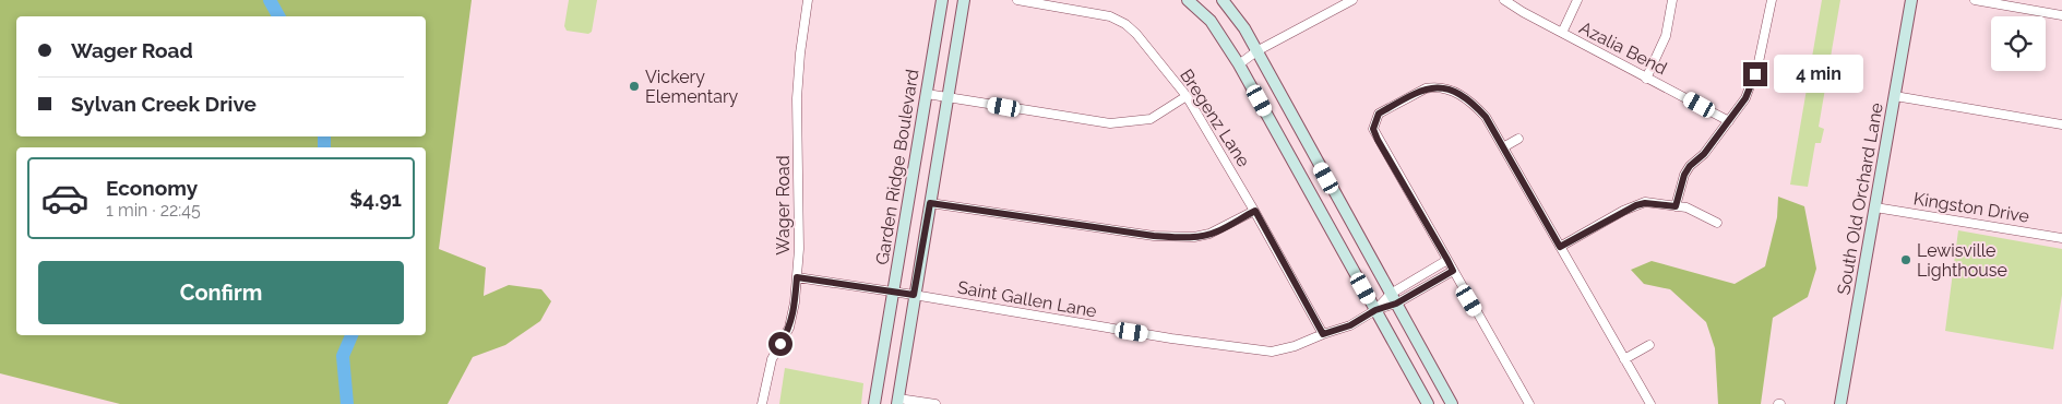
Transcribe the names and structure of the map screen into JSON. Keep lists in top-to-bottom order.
{
  "streets": {
    "main road": ["Garden Ridge Boulevard", "South Old Orchard Lane"],
    "street": [
      "Azalia Bend",
      "Bregenz Lane",
      "Wager Road",
      "Kingston Drive",
      "Saint Gallen Lane"
    ]
  },
  "crossings": [
    ["Bregenz Lane", "Saint Gallen Lane"],
    ["Garden Ridge Boulevard", "Saint Gallen Lane"],
    ["South Old Orchard Lane", "Kingston Drive"],
    ["Wager Road", "Saint Gallen Lane"]
  ],
  "places": ["Vickery Elementary", "Lewisville Lighthouse"],
  "page": {
    "banner": ["Wager Road", "Sylvan Creek Drive"],
    "bubble": "4 min",
    "list": [
      {
        "name": "Economy",
        "note": "1 min · 22:45",
        "value": "$4.91"
      }
    ],
    "buttons": "Confirm"
  }
}
